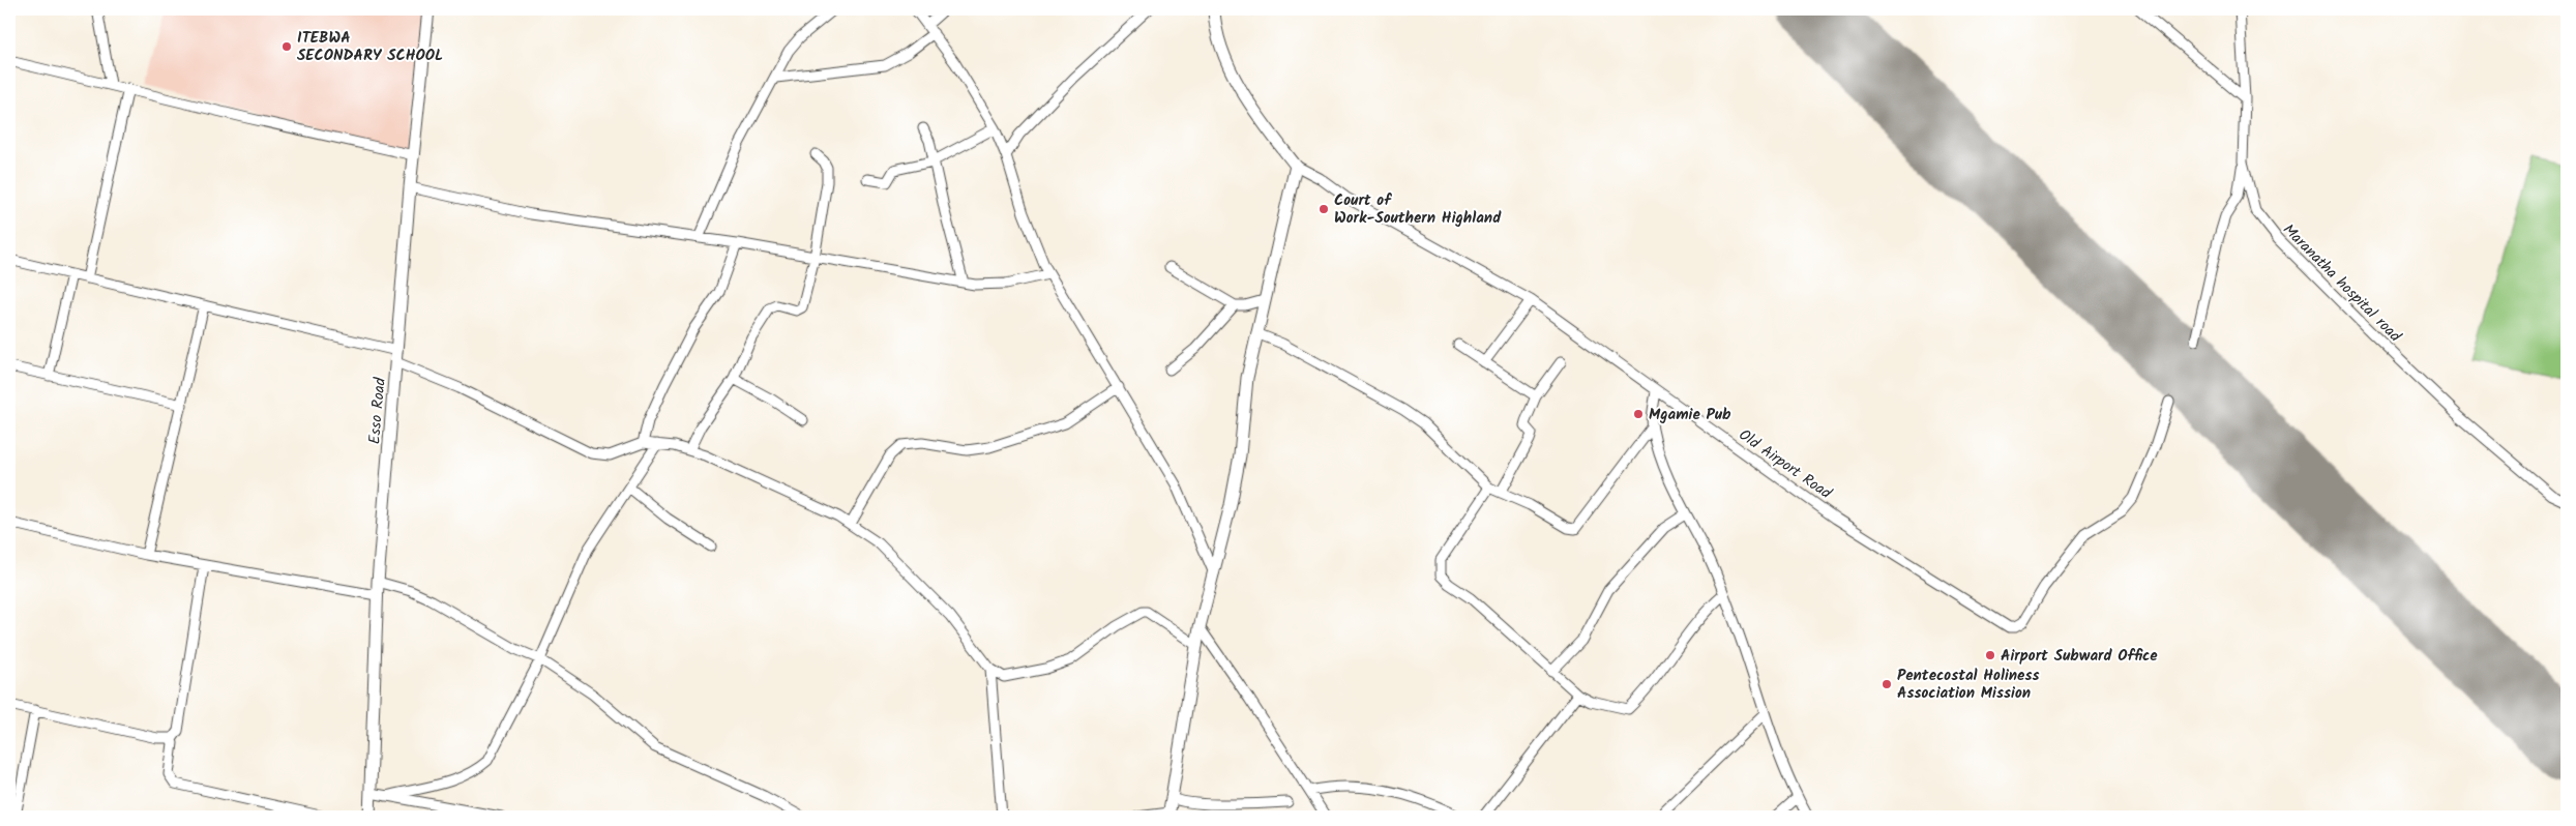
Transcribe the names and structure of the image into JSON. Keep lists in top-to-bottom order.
{
  "streets": {
    "street": ["Maranatha hospital road", "Esso Road", "Old Airport Road"]
  },
  "places": [
    "ITEBWA SECONDARY SCHOOL",
    "Court of Work-Southern Highland",
    "Mgamie Pub",
    "Airport Subward Office",
    "Pentecostal Holiness Association Mission"
  ]
}
